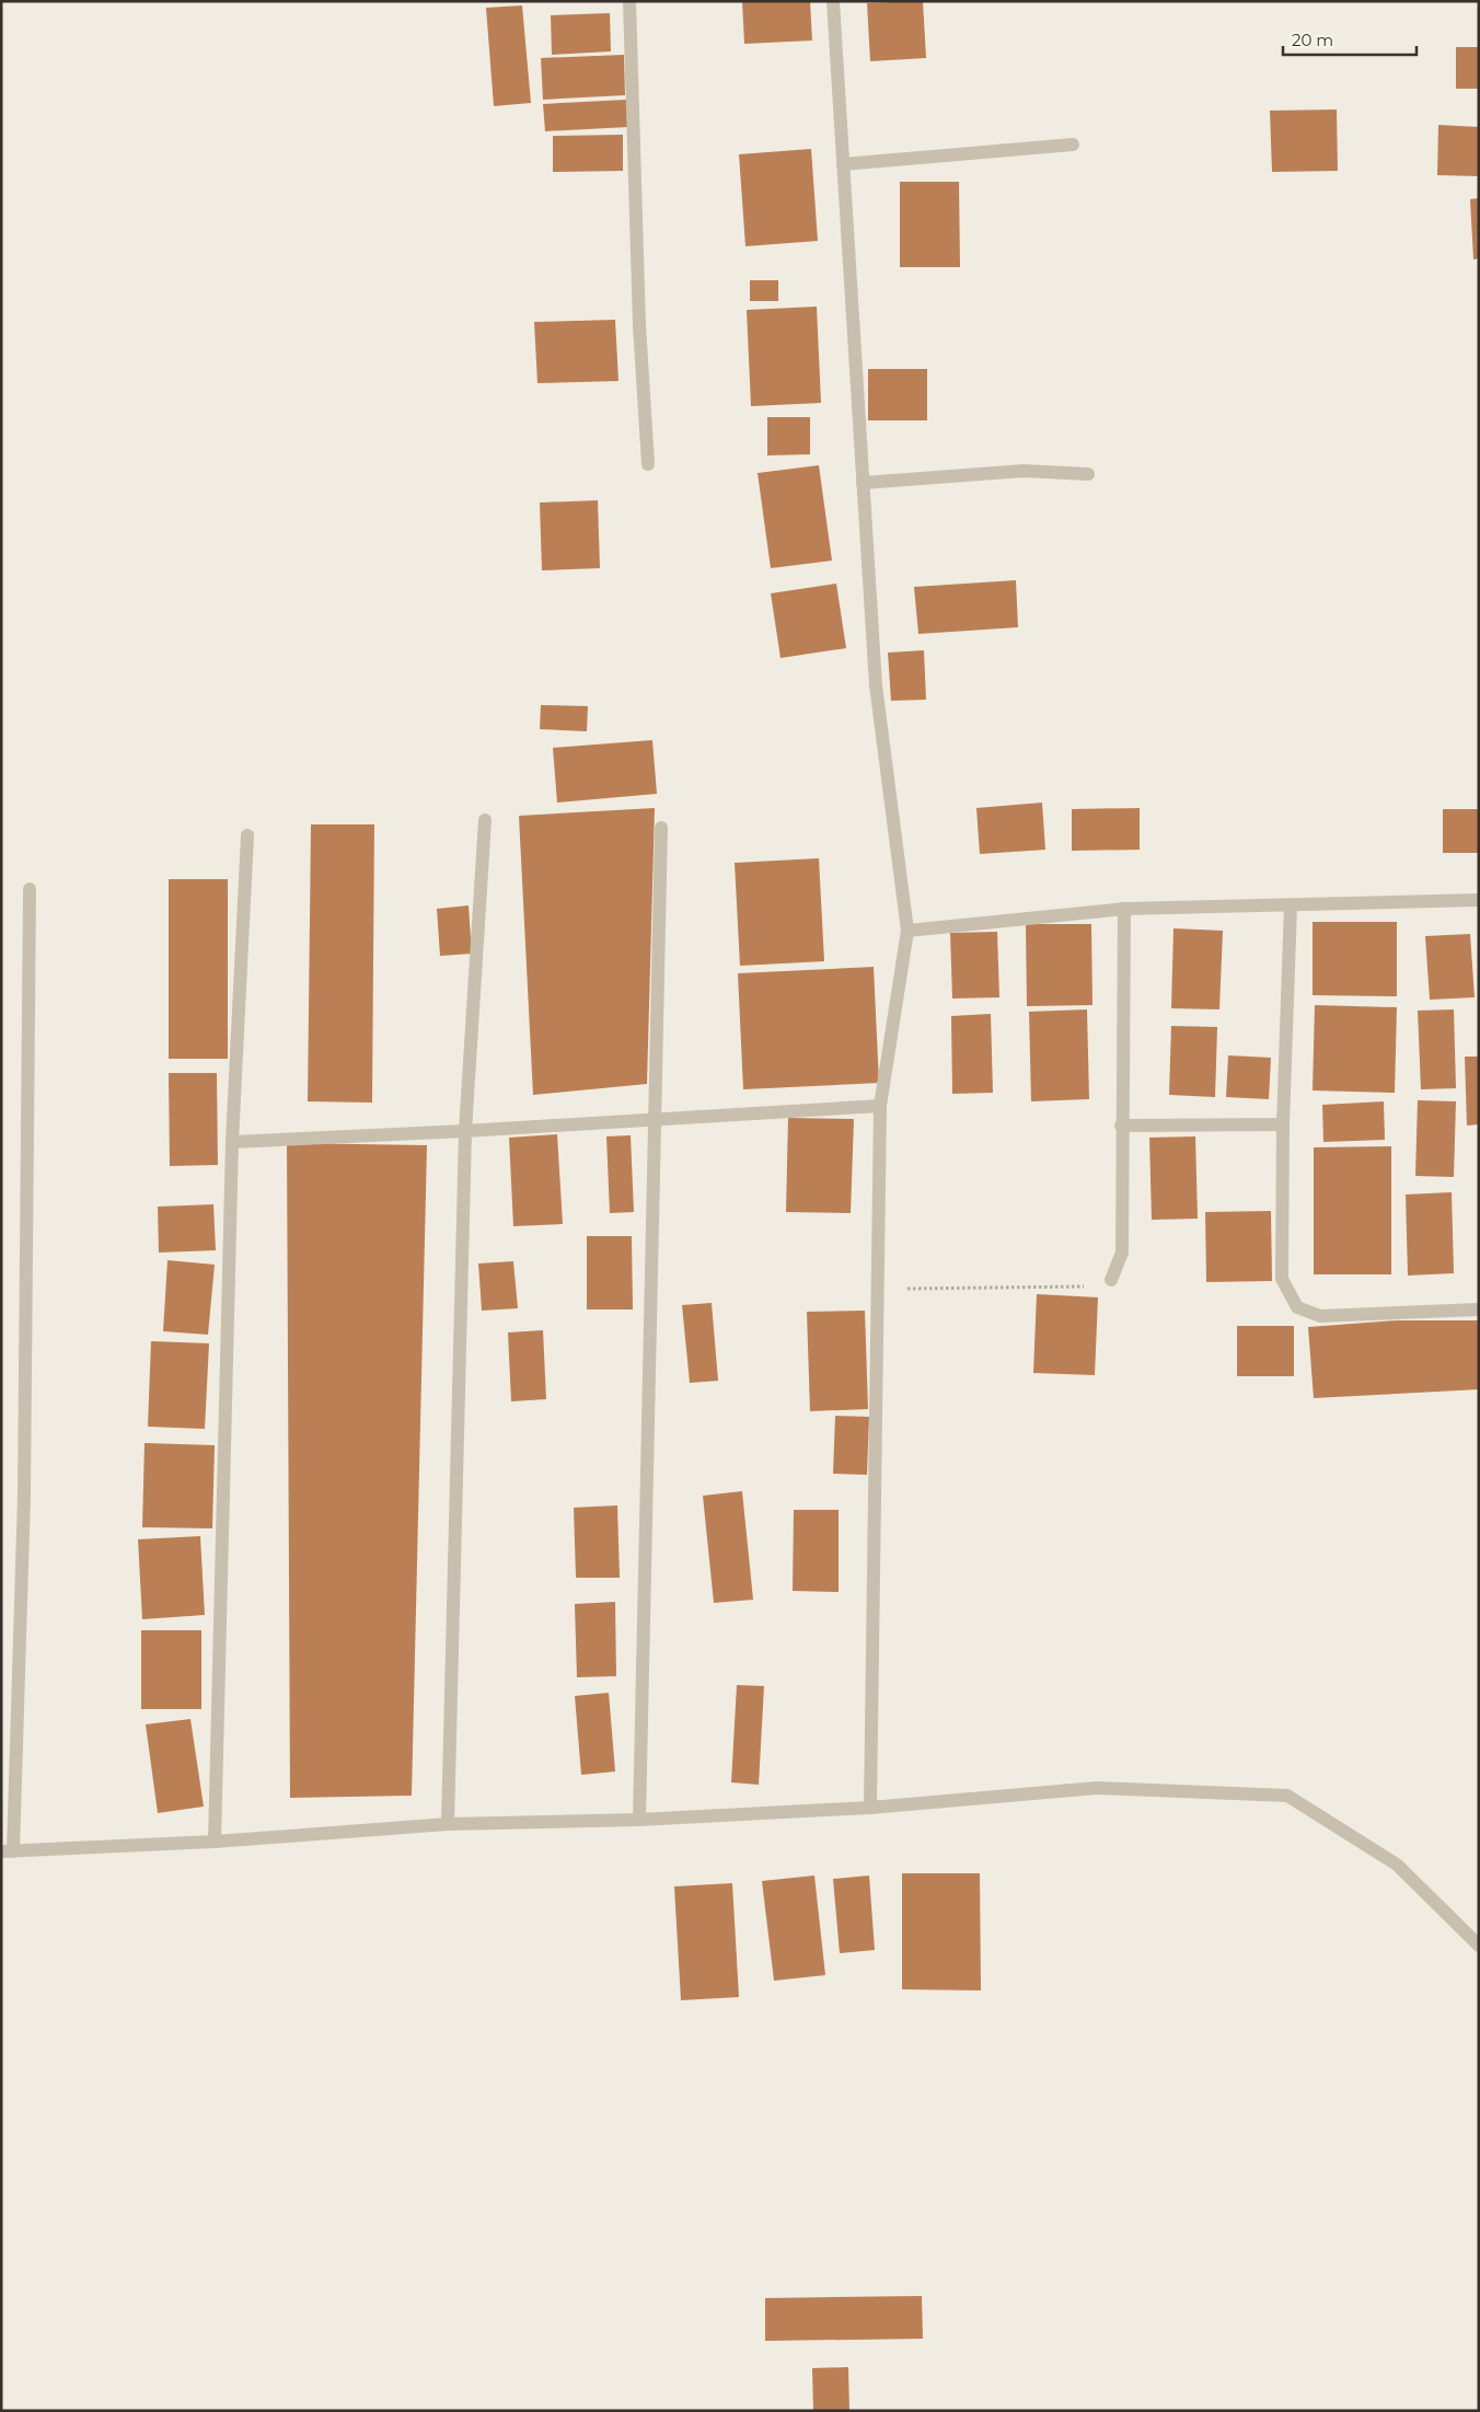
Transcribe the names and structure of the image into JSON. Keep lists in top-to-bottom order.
{
  "scale_bar": "20 m"
}
